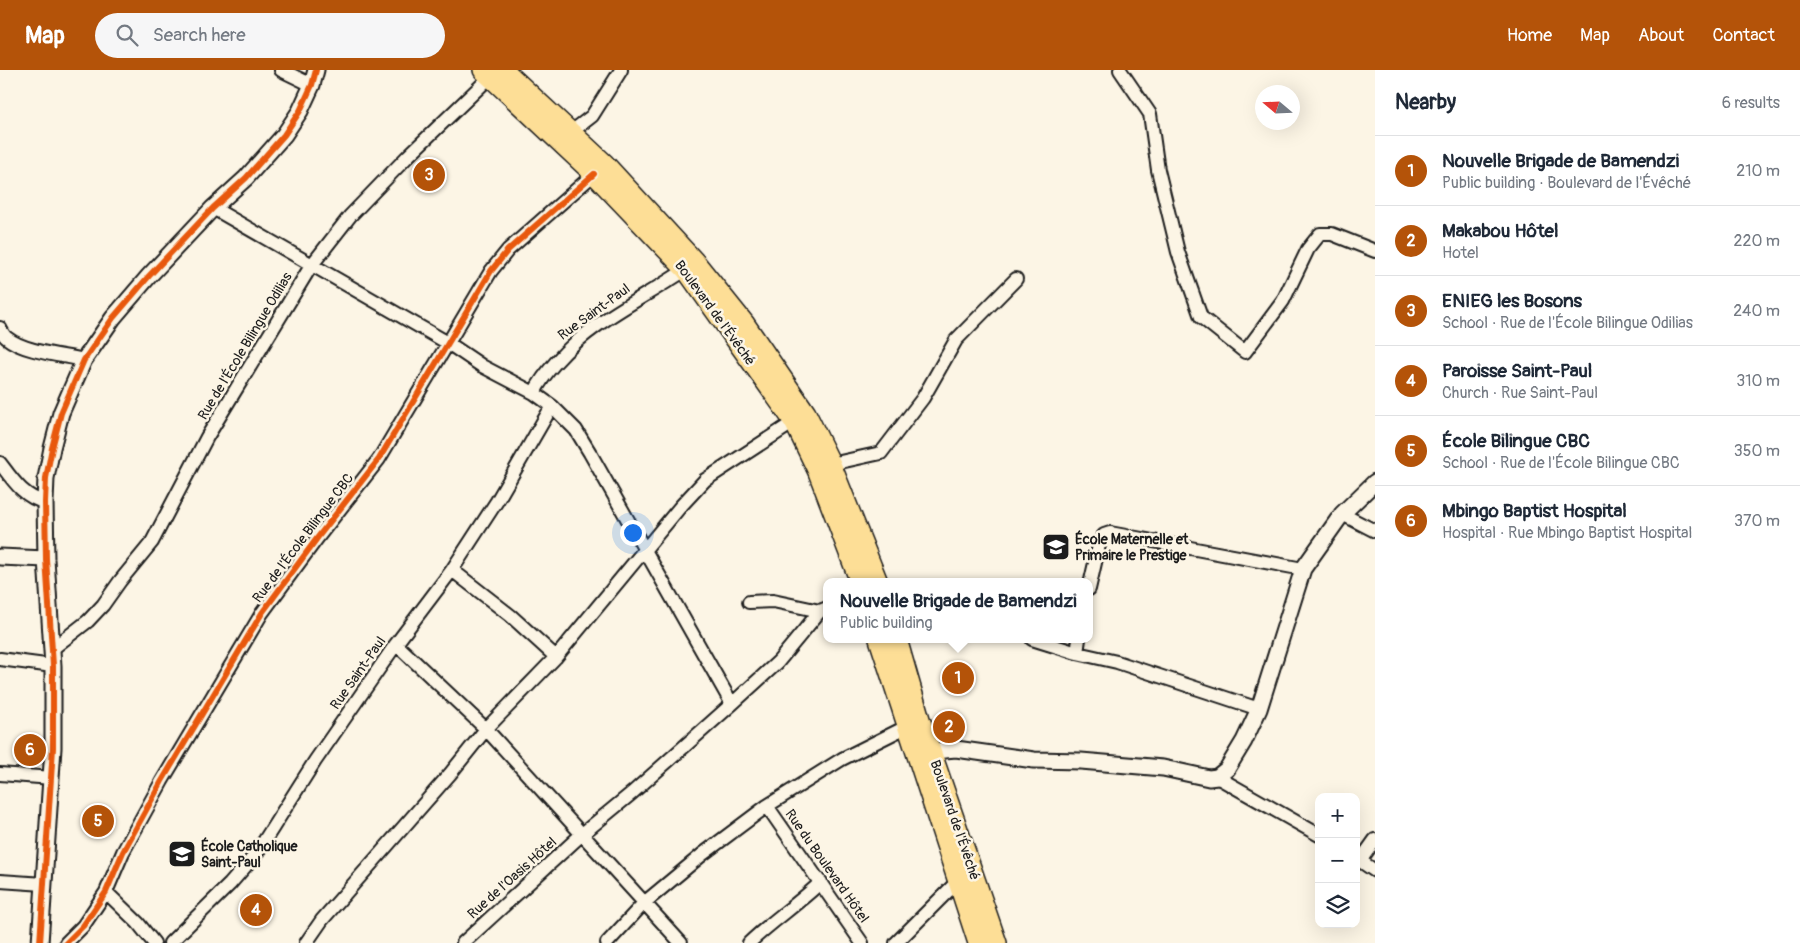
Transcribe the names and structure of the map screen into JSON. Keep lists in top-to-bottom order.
{
  "streets": {
    "main road": ["Boulevard de l'Évêché"],
    "street": [
      "Rue Saint-Paul",
      "Rue de l'École Bilingue Odilias",
      "Rue de l'École Bilingue CBC",
      "Rue du Boulevard Hôtel",
      "Rue de l'Oasis Hôtel"
    ]
  },
  "crossings": [
    ["Rue Saint-Paul", "Boulevard de l'Évêché"],
    ["Boulevard de l'Évêché", "Rue de l'École Bilingue Odilias"],
    ["Boulevard de l'Évêché", "Rue de l'École Bilingue CBC"]
  ],
  "places": {
    "school or university": ["École Maternelle et Primaire le Prestige", "École Catholique Saint-Paul"]
  },
  "north": "left",
  "page": {
    "header": "Map",
    "search": "Search here",
    "nav": [
      "Home",
      "Map",
      "About",
      "Contact"
    ],
    "heading": ["Nearby", "6 results"],
    "list": [
      {
        "mark": "1",
        "name": "Nouvelle Brigade de Bamendzi",
        "note": "Public building · Boulevard de l'Évêché",
        "value": "210 m"
      },
      {
        "mark": "2",
        "name": "Makabou Hôtel",
        "note": "Hotel",
        "value": "220 m"
      },
      {
        "mark": "3",
        "name": "ENIEG les Bosons",
        "note": "School · Rue de l'École Bilingue Odilias",
        "value": "240 m"
      },
      {
        "mark": "4",
        "name": "Paroisse Saint-Paul",
        "note": "Church · Rue Saint-Paul",
        "value": "310 m"
      },
      {
        "mark": "5",
        "name": "École Bilingue CBC",
        "note": "School · Rue de l'École Bilingue CBC",
        "value": "350 m"
      },
      {
        "mark": "6",
        "name": "Mbingo Baptist Hospital",
        "note": "Hospital · Rue Mbingo Baptist Hospital",
        "value": "370 m"
      }
    ],
    "pins": [
      "3",
      "1",
      "2",
      "6",
      "5",
      "4"
    ],
    "popup": ["Nouvelle Brigade de Bamendzi", "Public building"],
    "map_buttons": ["+", "−"]
  }
}
